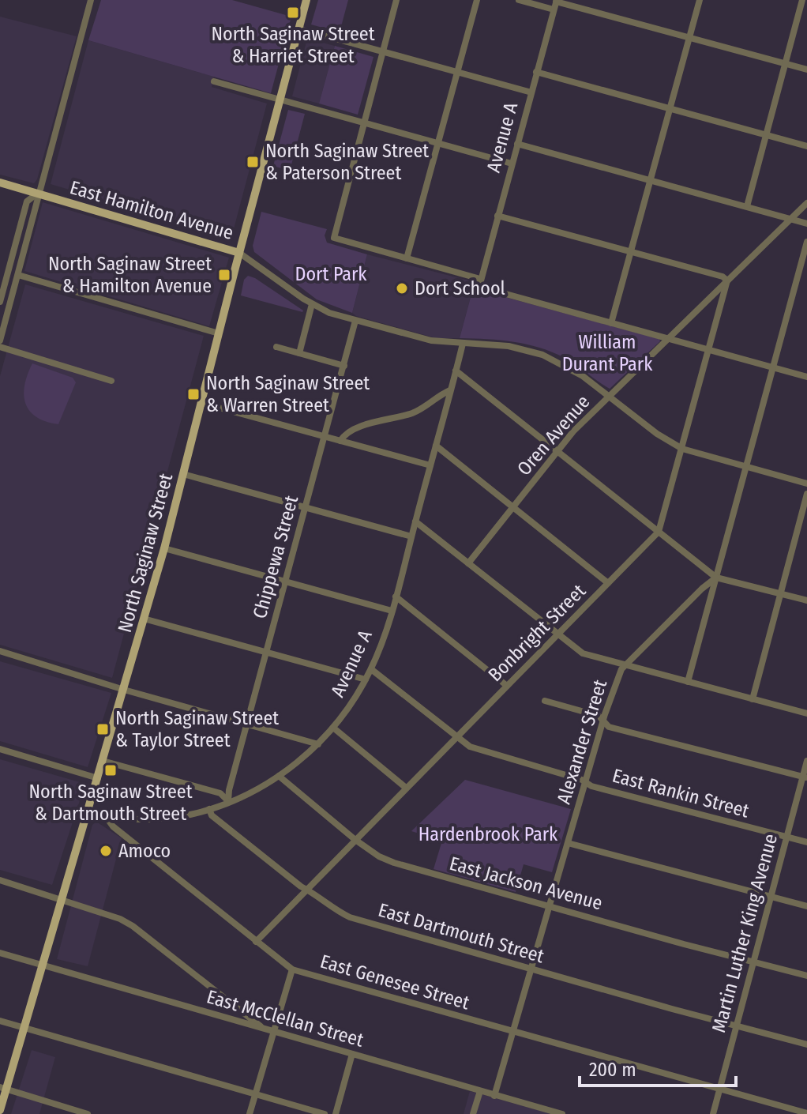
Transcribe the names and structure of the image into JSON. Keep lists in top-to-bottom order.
{
  "streets": {
    "main road": ["East Hamilton Avenue", "North Saginaw Street"],
    "street": [
      "Avenue A",
      "Oren Avenue",
      "Chippewa Street",
      "Bonbright Street",
      "Alexander Street",
      "East Rankin Street",
      "East Jackson Avenue",
      "East Dartmouth Street",
      "Martin Luther King Avenue",
      "East Genesee Street",
      "East McClellan Street"
    ]
  },
  "crossings": [
    ["Avenue A", "East Hamilton Avenue"],
    ["Avenue A", "North Saginaw Street"],
    ["Avenue A", "Chippewa Street"],
    ["Avenue A", "East Rankin Street"],
    ["Avenue A", "East Jackson Avenue"],
    ["Avenue A", "East Dartmouth Street"],
    ["Avenue A", "East Genesee Street"],
    ["East Hamilton Avenue", "Oren Avenue"],
    ["East Hamilton Avenue", "North Saginaw Street"],
    ["East Hamilton Avenue", "Chippewa Street"],
    ["East Hamilton Avenue", "Bonbright Street"],
    ["Oren Avenue", "Bonbright Street"],
    ["North Saginaw Street", "East McClellan Street"],
    ["Bonbright Street", "East Rankin Street"],
    ["Bonbright Street", "East Jackson Avenue"],
    ["Bonbright Street", "East Dartmouth Street"],
    ["Bonbright Street", "East Genesee Street"],
    ["Alexander Street", "East Rankin Street"],
    ["Alexander Street", "East Jackson Avenue"],
    ["Alexander Street", "East Dartmouth Street"],
    ["Alexander Street", "East Genesee Street"],
    ["Alexander Street", "East McClellan Street"],
    ["East Rankin Street", "Martin Luther King Avenue"],
    ["East Jackson Avenue", "Martin Luther King Avenue"],
    ["East Dartmouth Street", "Martin Luther King Avenue"],
    ["Martin Luther King Avenue", "East Genesee Street"]
  ],
  "parks": ["Dort Park", "William Durant Park", "Hardenbrook Park"],
  "places": {
    "transit": [
      "North Saginaw Street & Harriet Street",
      "North Saginaw Street & Paterson Street",
      "North Saginaw Street & Hamilton Avenue",
      "North Saginaw Street & Warren Street",
      "North Saginaw Street & Taylor Street",
      "North Saginaw Street & Dartmouth Street"
    ],
    "other": ["Dort School", "Amoco"]
  },
  "scale_bar": "200 m"
}
